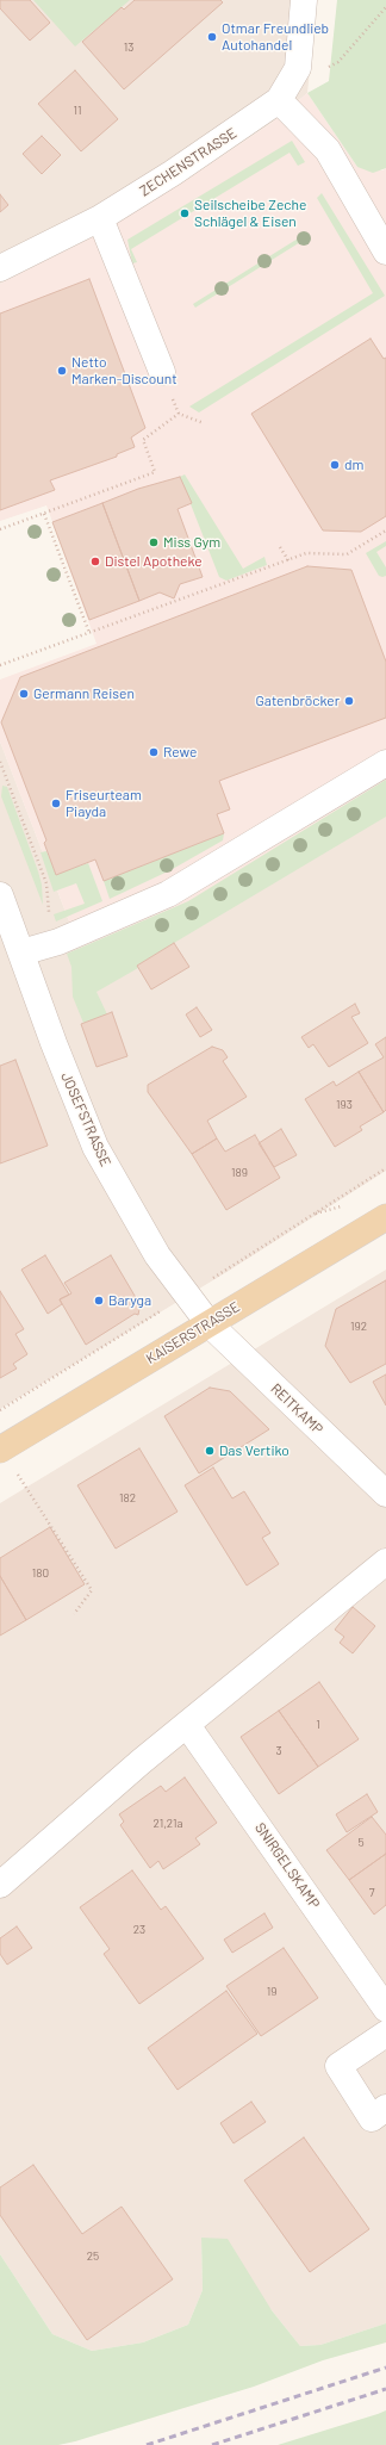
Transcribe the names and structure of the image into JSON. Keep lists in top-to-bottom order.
{
  "streets": {
    "main road": ["KAISERSTRASSE"],
    "street": [
      "ZECHENSTRASSE",
      "JOSEFSTRASSE",
      "REITKAMP",
      "SNIRGELSKAMP"
    ]
  },
  "crossings": [
    ["JOSEFSTRASSE", "KAISERSTRASSE"],
    ["JOSEFSTRASSE", "REITKAMP"],
    ["KAISERSTRASSE", "REITKAMP"]
  ],
  "places": [
    "Otmar Freundlieb Autohandel",
    "Seilscheibe Zeche Schlägel & Eisen",
    "Netto Marken-Discount",
    "dm",
    "Miss Gym",
    "Distel Apotheke",
    "Germann Reisen",
    "Gatenbröcker",
    "Rewe",
    "Friseurteam Piayda",
    "Baryga",
    "Das Vertiko"
  ],
  "house_numbers": [
    "13",
    "11",
    "193",
    "189",
    "192",
    "182",
    "180",
    "1",
    "3",
    "21,21a",
    "5",
    "7",
    "23",
    "19",
    "25"
  ]
}
